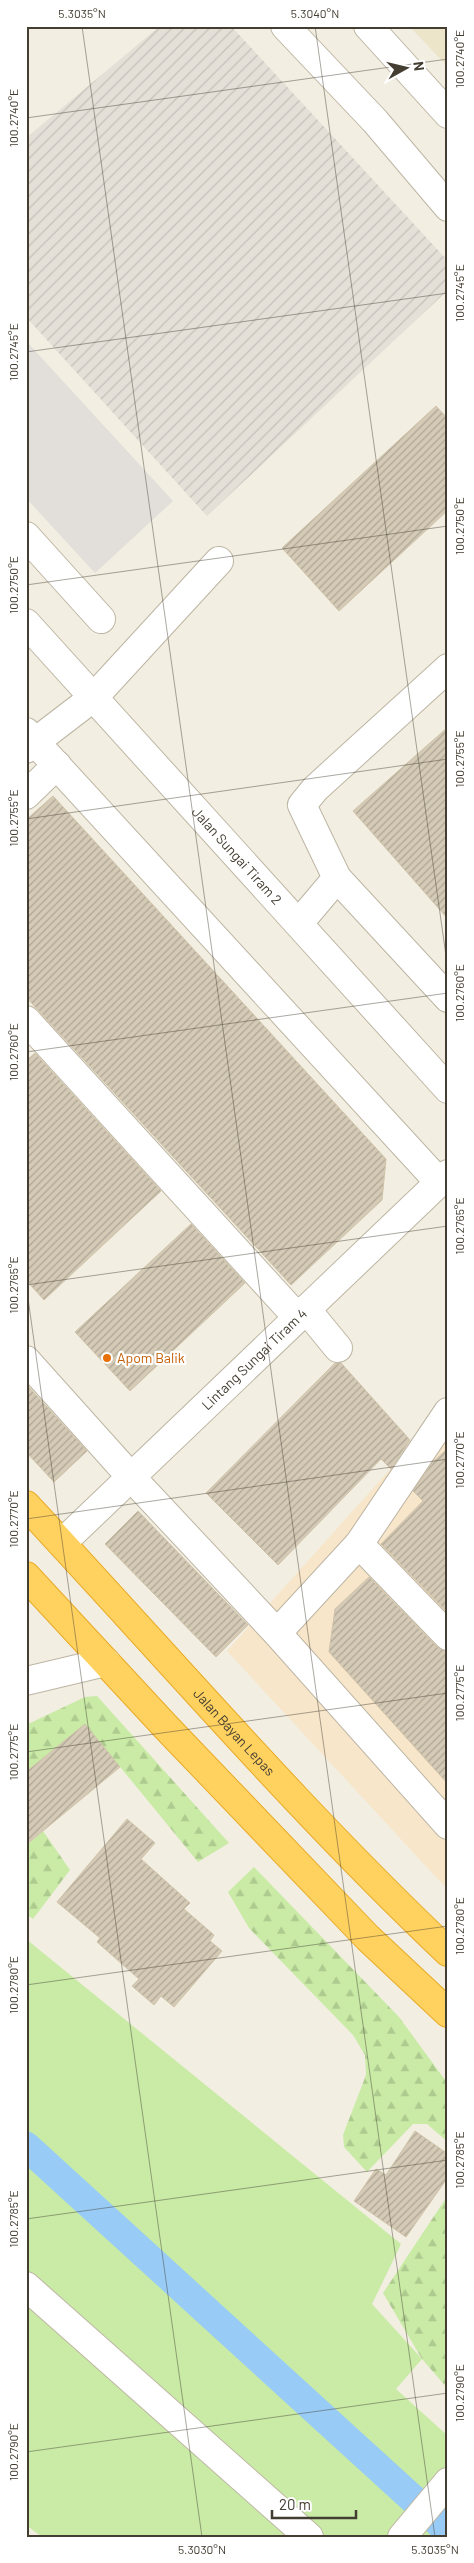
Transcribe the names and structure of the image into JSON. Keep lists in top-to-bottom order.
{
  "streets": {
    "highway": ["Jalan Bayan Lepas"],
    "street": ["Jalan Sungai Tiram 2", "Lintang Sungai Tiram 4"]
  },
  "crossings": [
    ["Lintang Sungai Tiram 4", "Jalan Bayan Lepas"]
  ],
  "places": ["Apom Balik"],
  "scale_bar": "20 m",
  "north": "right",
  "coordinates": [
    "5.3035°N",
    "5.3040°N",
    "100.2740°E",
    "100.2745°E",
    "100.2750°E",
    "100.2755°E",
    "100.2760°E",
    "100.2765°E",
    "100.2770°E",
    "100.2775°E",
    "100.2780°E",
    "100.2785°E",
    "100.2790°E",
    "5.3030°N"
  ]
}
